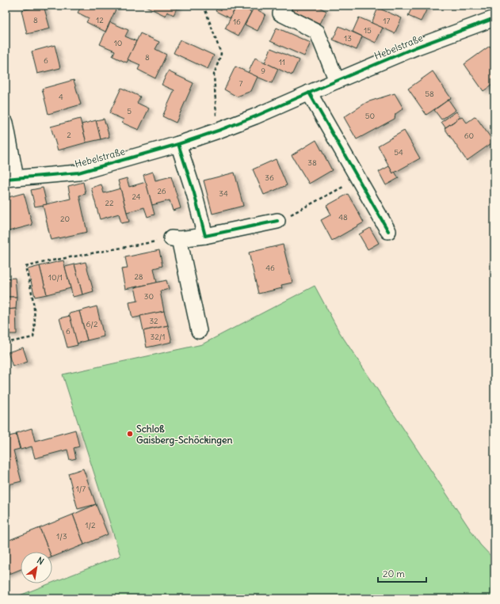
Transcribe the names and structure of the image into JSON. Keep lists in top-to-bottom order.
{
  "streets": {
    "street": ["Hebelstraße"]
  },
  "places": ["Schloß Gaisberg-Schöckingen"],
  "house_numbers": [
    "8",
    "12",
    "17",
    "16",
    "15",
    "13",
    "10",
    "8",
    "6",
    "11",
    "9",
    "7",
    "58",
    "4",
    "5",
    "50",
    "2",
    "60",
    "54",
    "38",
    "36",
    "26",
    "34",
    "24",
    "22",
    "48",
    "20",
    "46",
    "28",
    "10/1",
    "30",
    "32",
    "6/2",
    "6",
    "32/1",
    "1/7",
    "1/2",
    "1/3"
  ],
  "scale_bar": "20 m",
  "north": "top right"
}
